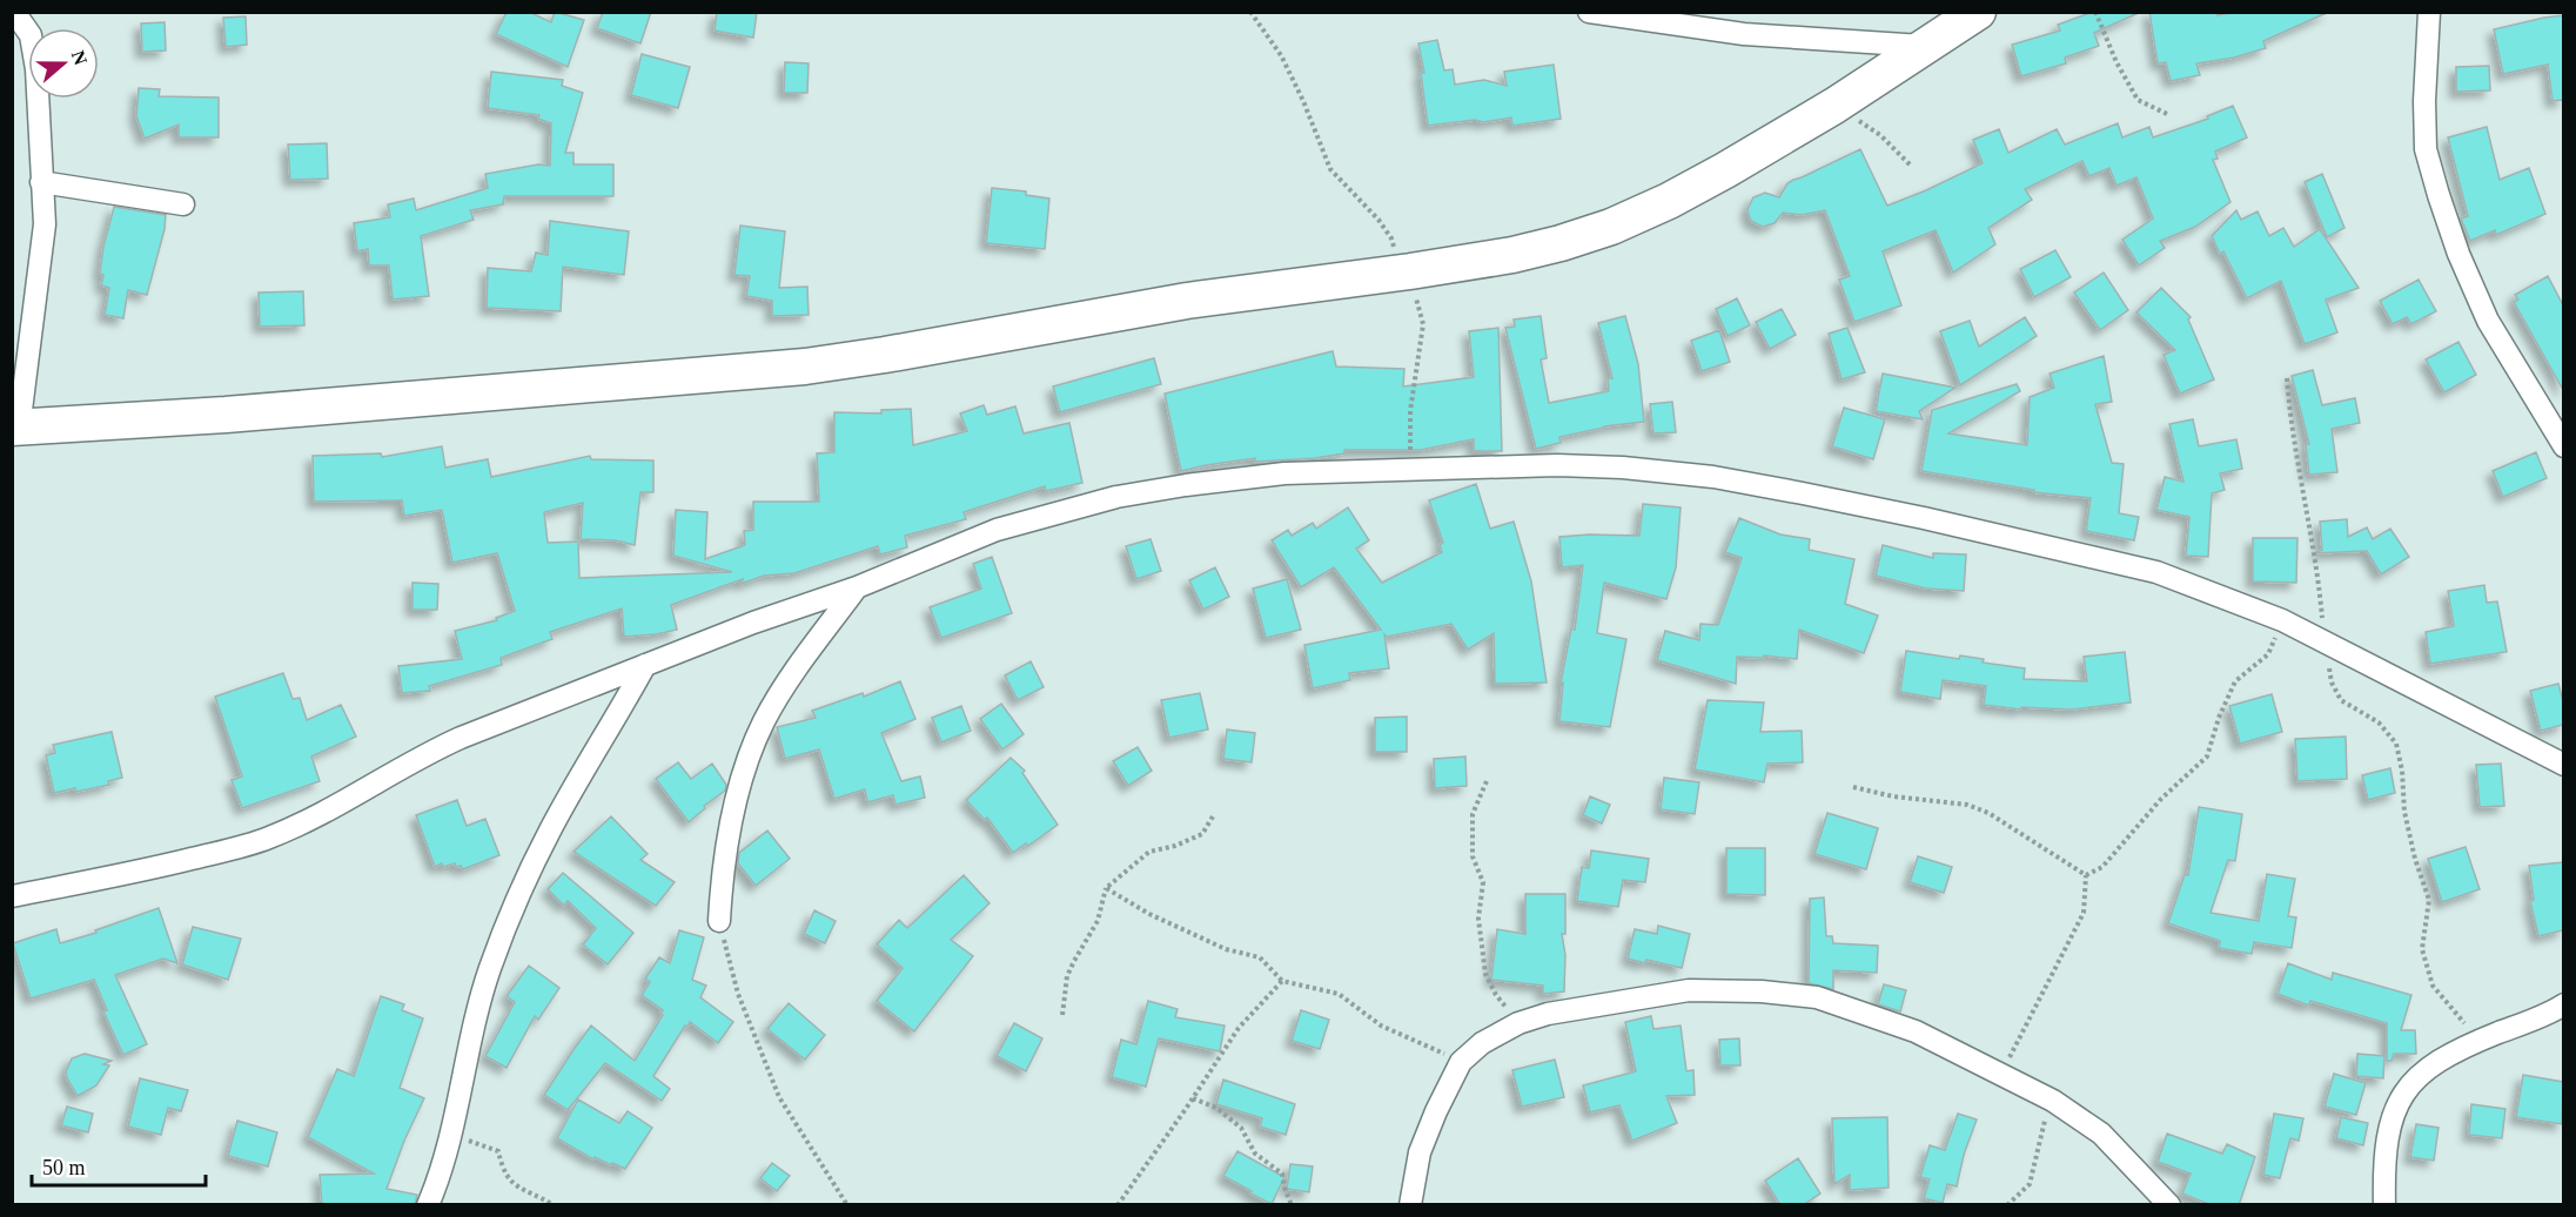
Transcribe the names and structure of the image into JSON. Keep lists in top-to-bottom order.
{
  "scale_bar": "50 m",
  "north": "right"
}
